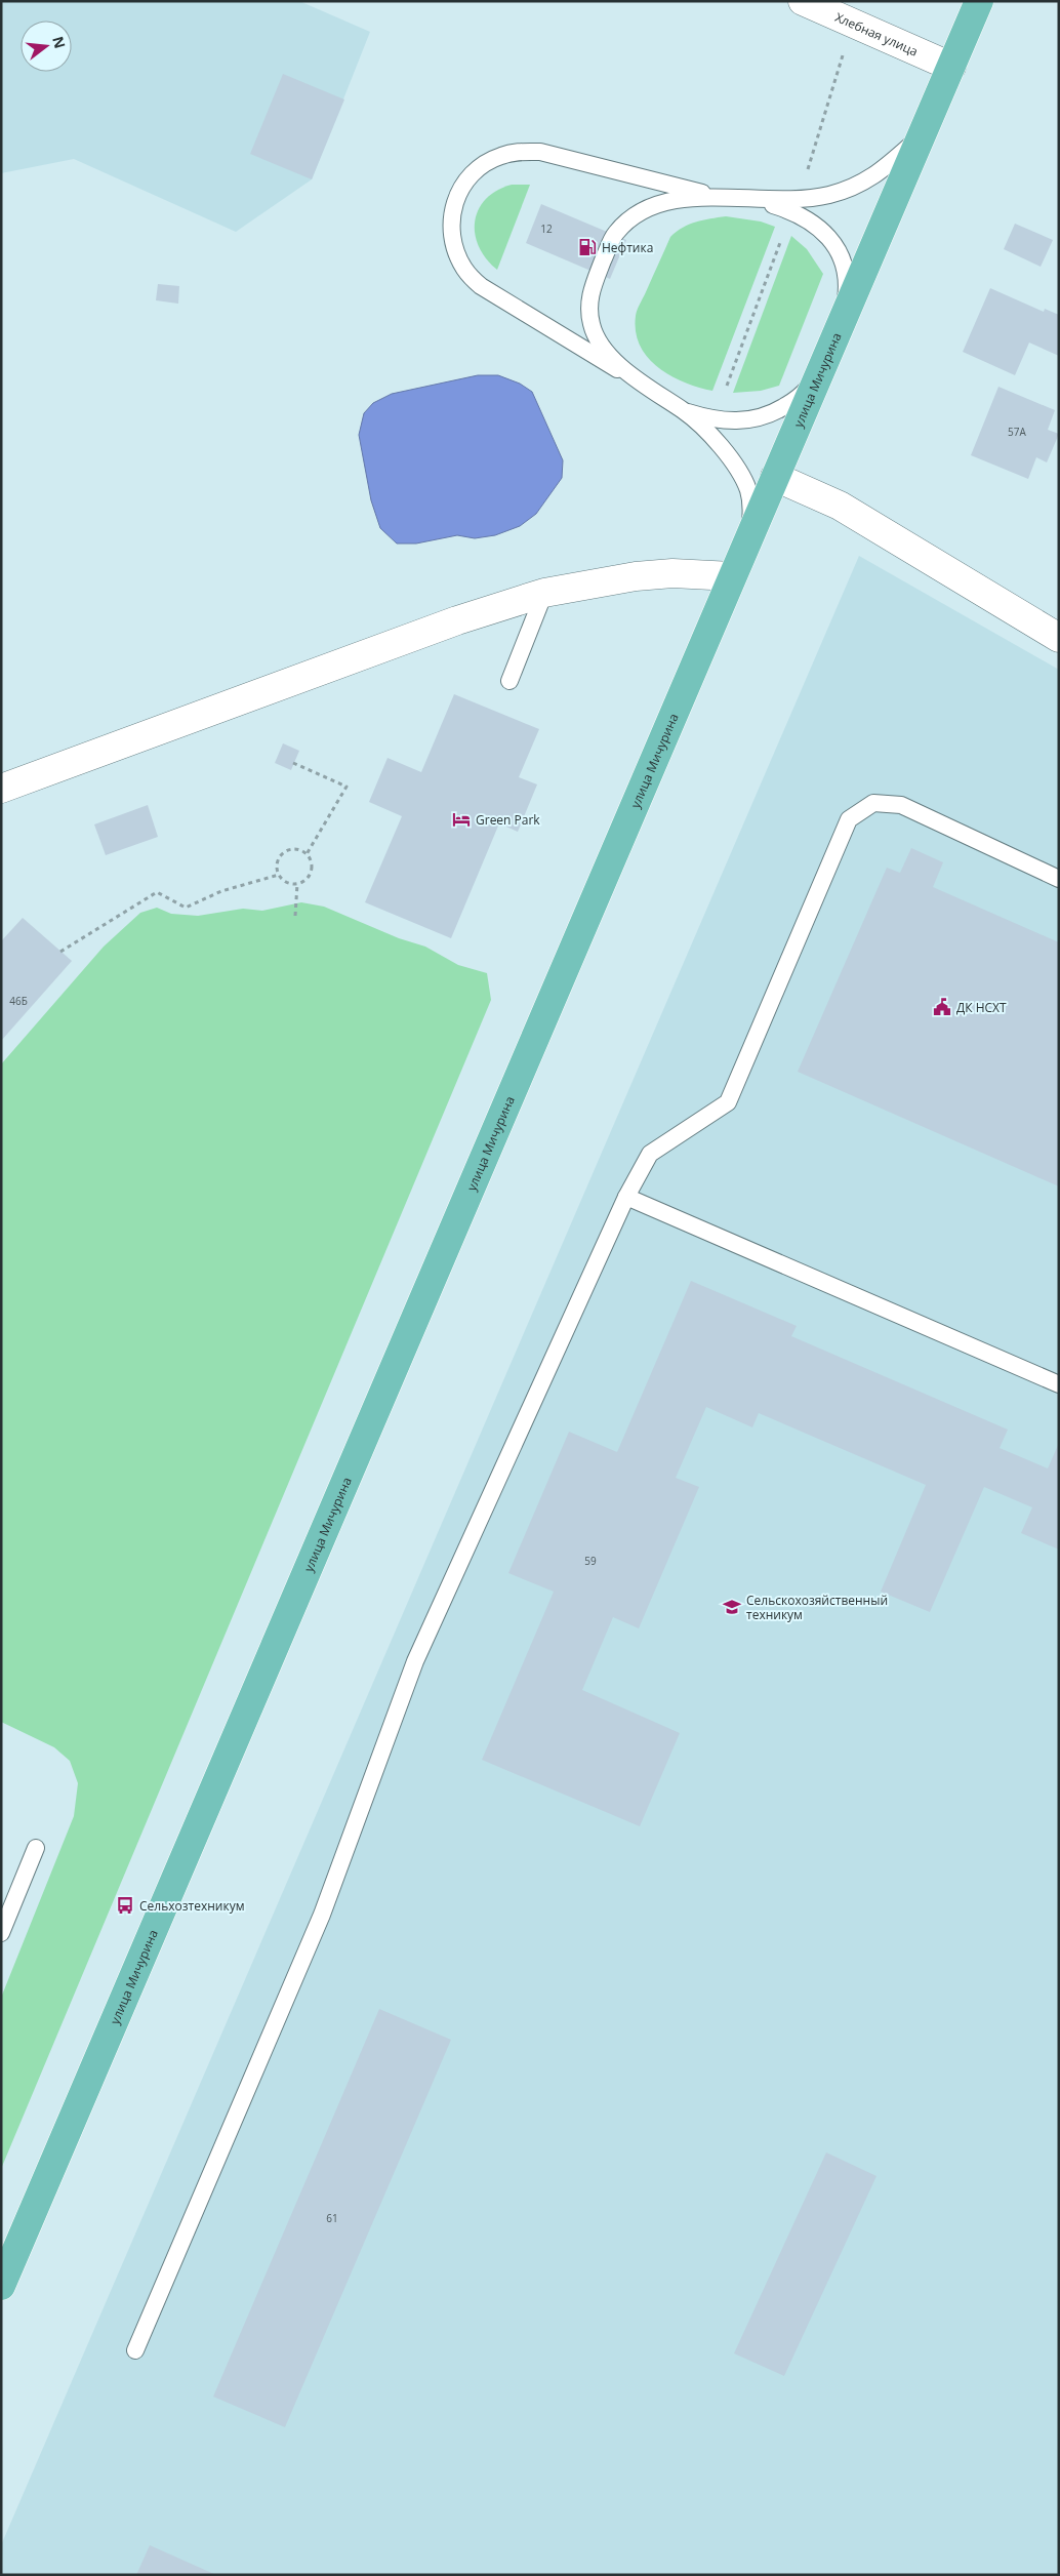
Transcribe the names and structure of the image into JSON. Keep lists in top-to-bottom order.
{
  "streets": {
    "main road": ["улица Мичурина"],
    "street": ["Хлебная улица"]
  },
  "crossings": [
    ["Хлебная улица", "улица Мичурина"]
  ],
  "places": {
    "fuel station": ["Нефтика"],
    "hotel": ["Green Park"],
    "public building": ["ДК НСХТ"],
    "school or university": ["Сельскохозяйственный техникум"],
    "bus stop": ["Сельхозтехникум"]
  },
  "house_numbers": [
    "12",
    "57А",
    "46Б",
    "59",
    "61"
  ],
  "north": "right"
}
